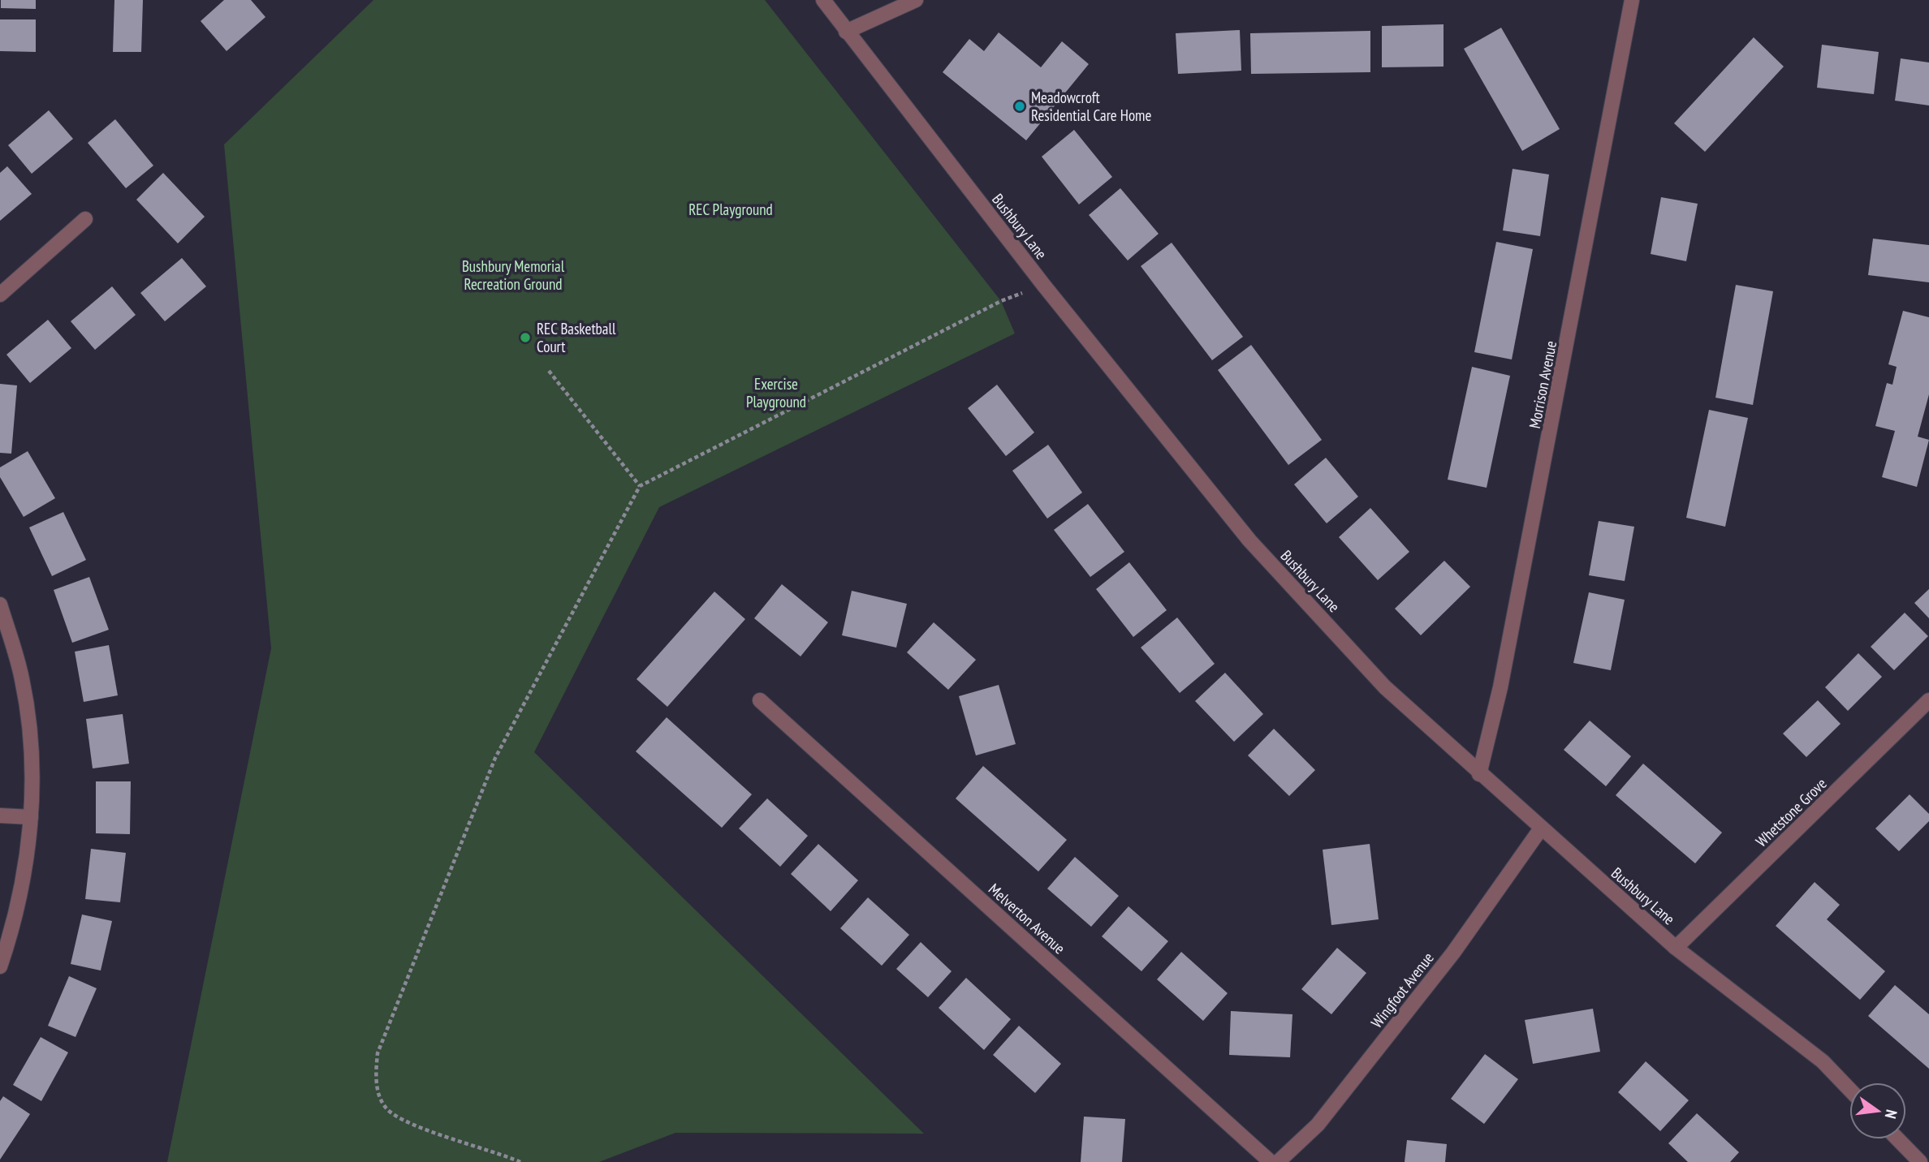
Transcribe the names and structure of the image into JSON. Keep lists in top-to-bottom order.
{
  "streets": {
    "street": [
      "Bushbury Lane",
      "Morrison Avenue",
      "Whetstone Grove",
      "Melverton Avenue",
      "Wingfoot Avenue"
    ]
  },
  "crossings": [
    ["Bushbury Lane", "Morrison Avenue"],
    ["Bushbury Lane", "Whetstone Grove"],
    ["Bushbury Lane", "Wingfoot Avenue"]
  ],
  "parks": ["REC Playground", "Bushbury Memorial Recreation Ground", "Exercise Playground"],
  "places": ["Meadowcroft Residential Care Home", "REC Basketball Court"],
  "north": "right"
}
